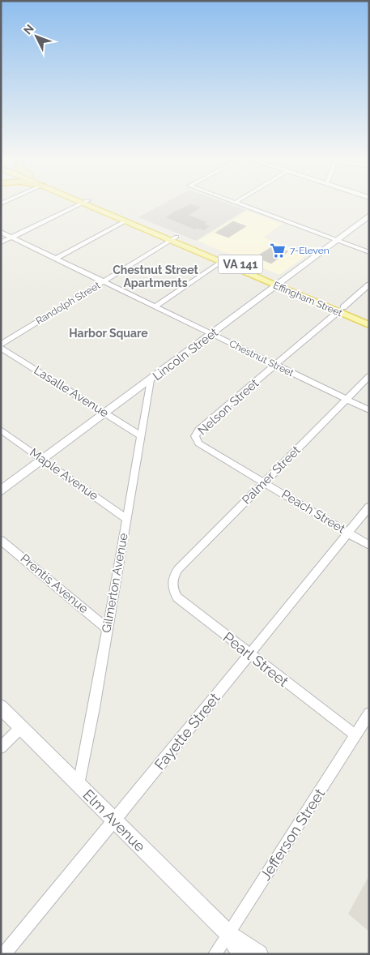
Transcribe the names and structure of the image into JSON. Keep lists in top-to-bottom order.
{
  "streets": {
    "main road": ["VA 141", "Effingham Street"],
    "street": [
      "Randolph Street",
      "Lincoln Street",
      "Chestnut Street",
      "Lasalle Avenue",
      "Nelson Street",
      "Maple Avenue",
      "Palmer Street",
      "Peach Street",
      "Gilmerton Avenue",
      "Prentis Avenue",
      "Pearl Street",
      "Fayette Street",
      "Elm Avenue",
      "Jefferson Street"
    ]
  },
  "crossings": [
    ["Effingham Street", "Randolph Street"],
    ["Effingham Street", "Lincoln Street"],
    ["Effingham Street", "Nelson Street"],
    ["Randolph Street", "Chestnut Street"],
    ["Lincoln Street", "Chestnut Street"],
    ["Lincoln Street", "Lasalle Avenue"],
    ["Lincoln Street", "Maple Avenue"],
    ["Lincoln Street", "Gilmerton Avenue"],
    ["Chestnut Street", "Nelson Street"],
    ["Chestnut Street", "Palmer Street"],
    ["Lasalle Avenue", "Gilmerton Avenue"],
    ["Nelson Street", "Peach Street"],
    ["Maple Avenue", "Gilmerton Avenue"],
    ["Palmer Street", "Peach Street"],
    ["Palmer Street", "Pearl Street"],
    ["Peach Street", "Fayette Street"],
    ["Gilmerton Avenue", "Prentis Avenue"],
    ["Gilmerton Avenue", "Elm Avenue"],
    ["Pearl Street", "Fayette Street"],
    ["Pearl Street", "Jefferson Street"],
    ["Fayette Street", "Elm Avenue"],
    ["Elm Avenue", "Jefferson Street"]
  ],
  "districts": ["Chestnut Street Apartments", "Harbor Square"],
  "places": {
    "supermarket": ["7-Eleven"]
  },
  "north": "top left"
}
